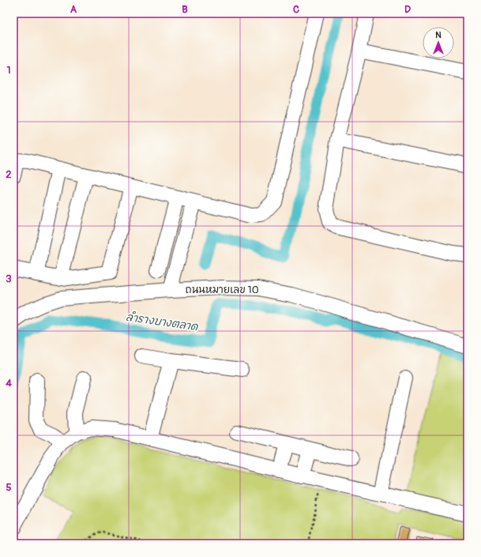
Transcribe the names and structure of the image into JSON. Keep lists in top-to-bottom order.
{
  "streets": {
    "street": ["ถนนหมายเลข 10"]
  },
  "water": ["ลำรางบางตลาด"],
  "north": "top",
  "grid": {
    "columns": [
      "A",
      "B",
      "C",
      "D"
    ],
    "rows": [
      "1",
      "2",
      "3",
      "4",
      "5"
    ]
  }
}
